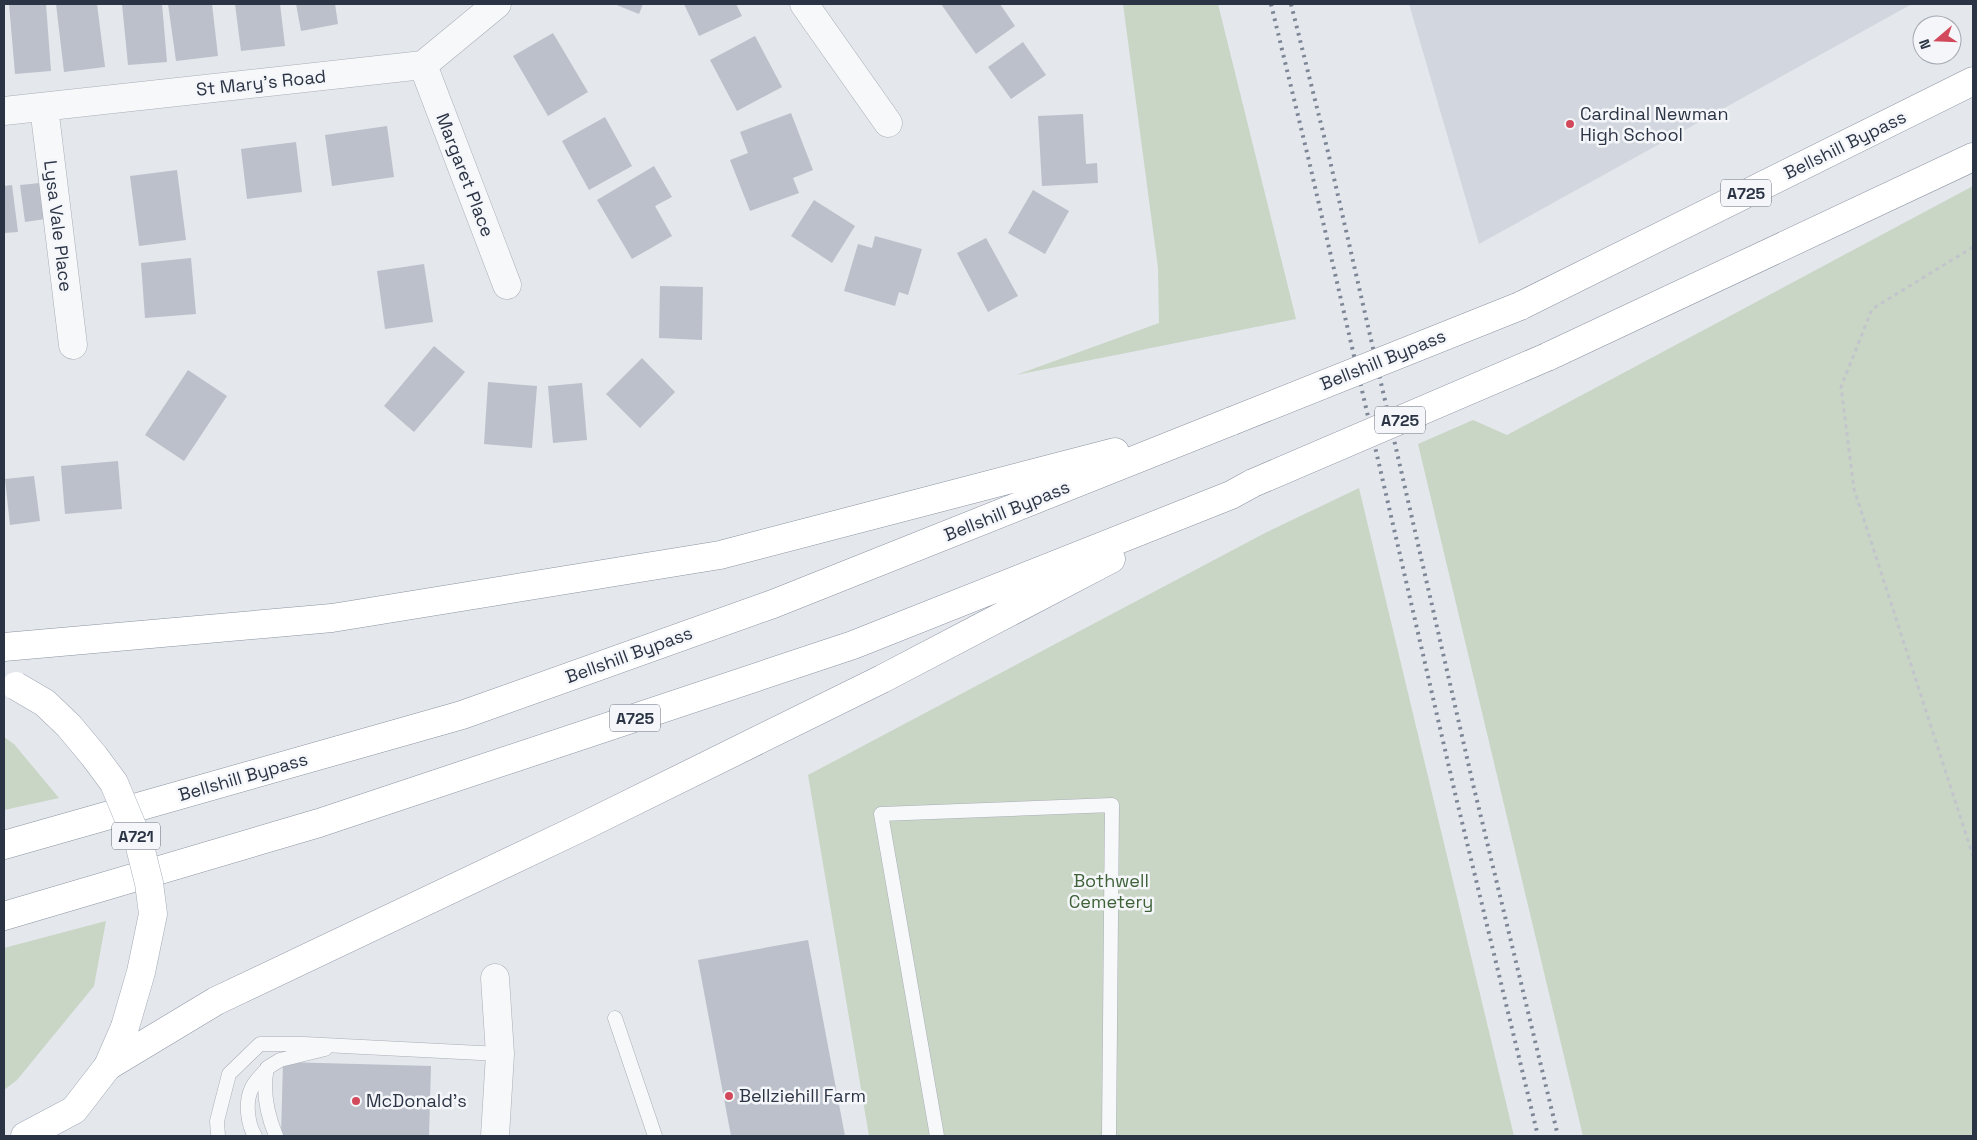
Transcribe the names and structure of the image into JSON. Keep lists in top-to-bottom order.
{
  "streets": {
    "main road": ["Bellshill Bypass", "A725", "A721"],
    "street": ["St Mary's Road", "Margaret Place", "Lysa Vale Place"]
  },
  "crossings": [
    ["St Mary's Road", "Margaret Place"],
    ["St Mary's Road", "Lysa Vale Place"]
  ],
  "parks": ["Bothwell Cemetery"],
  "places": ["Cardinal Newman High School", "Bellziehill Farm", "McDonald's"],
  "north": "left"
}
